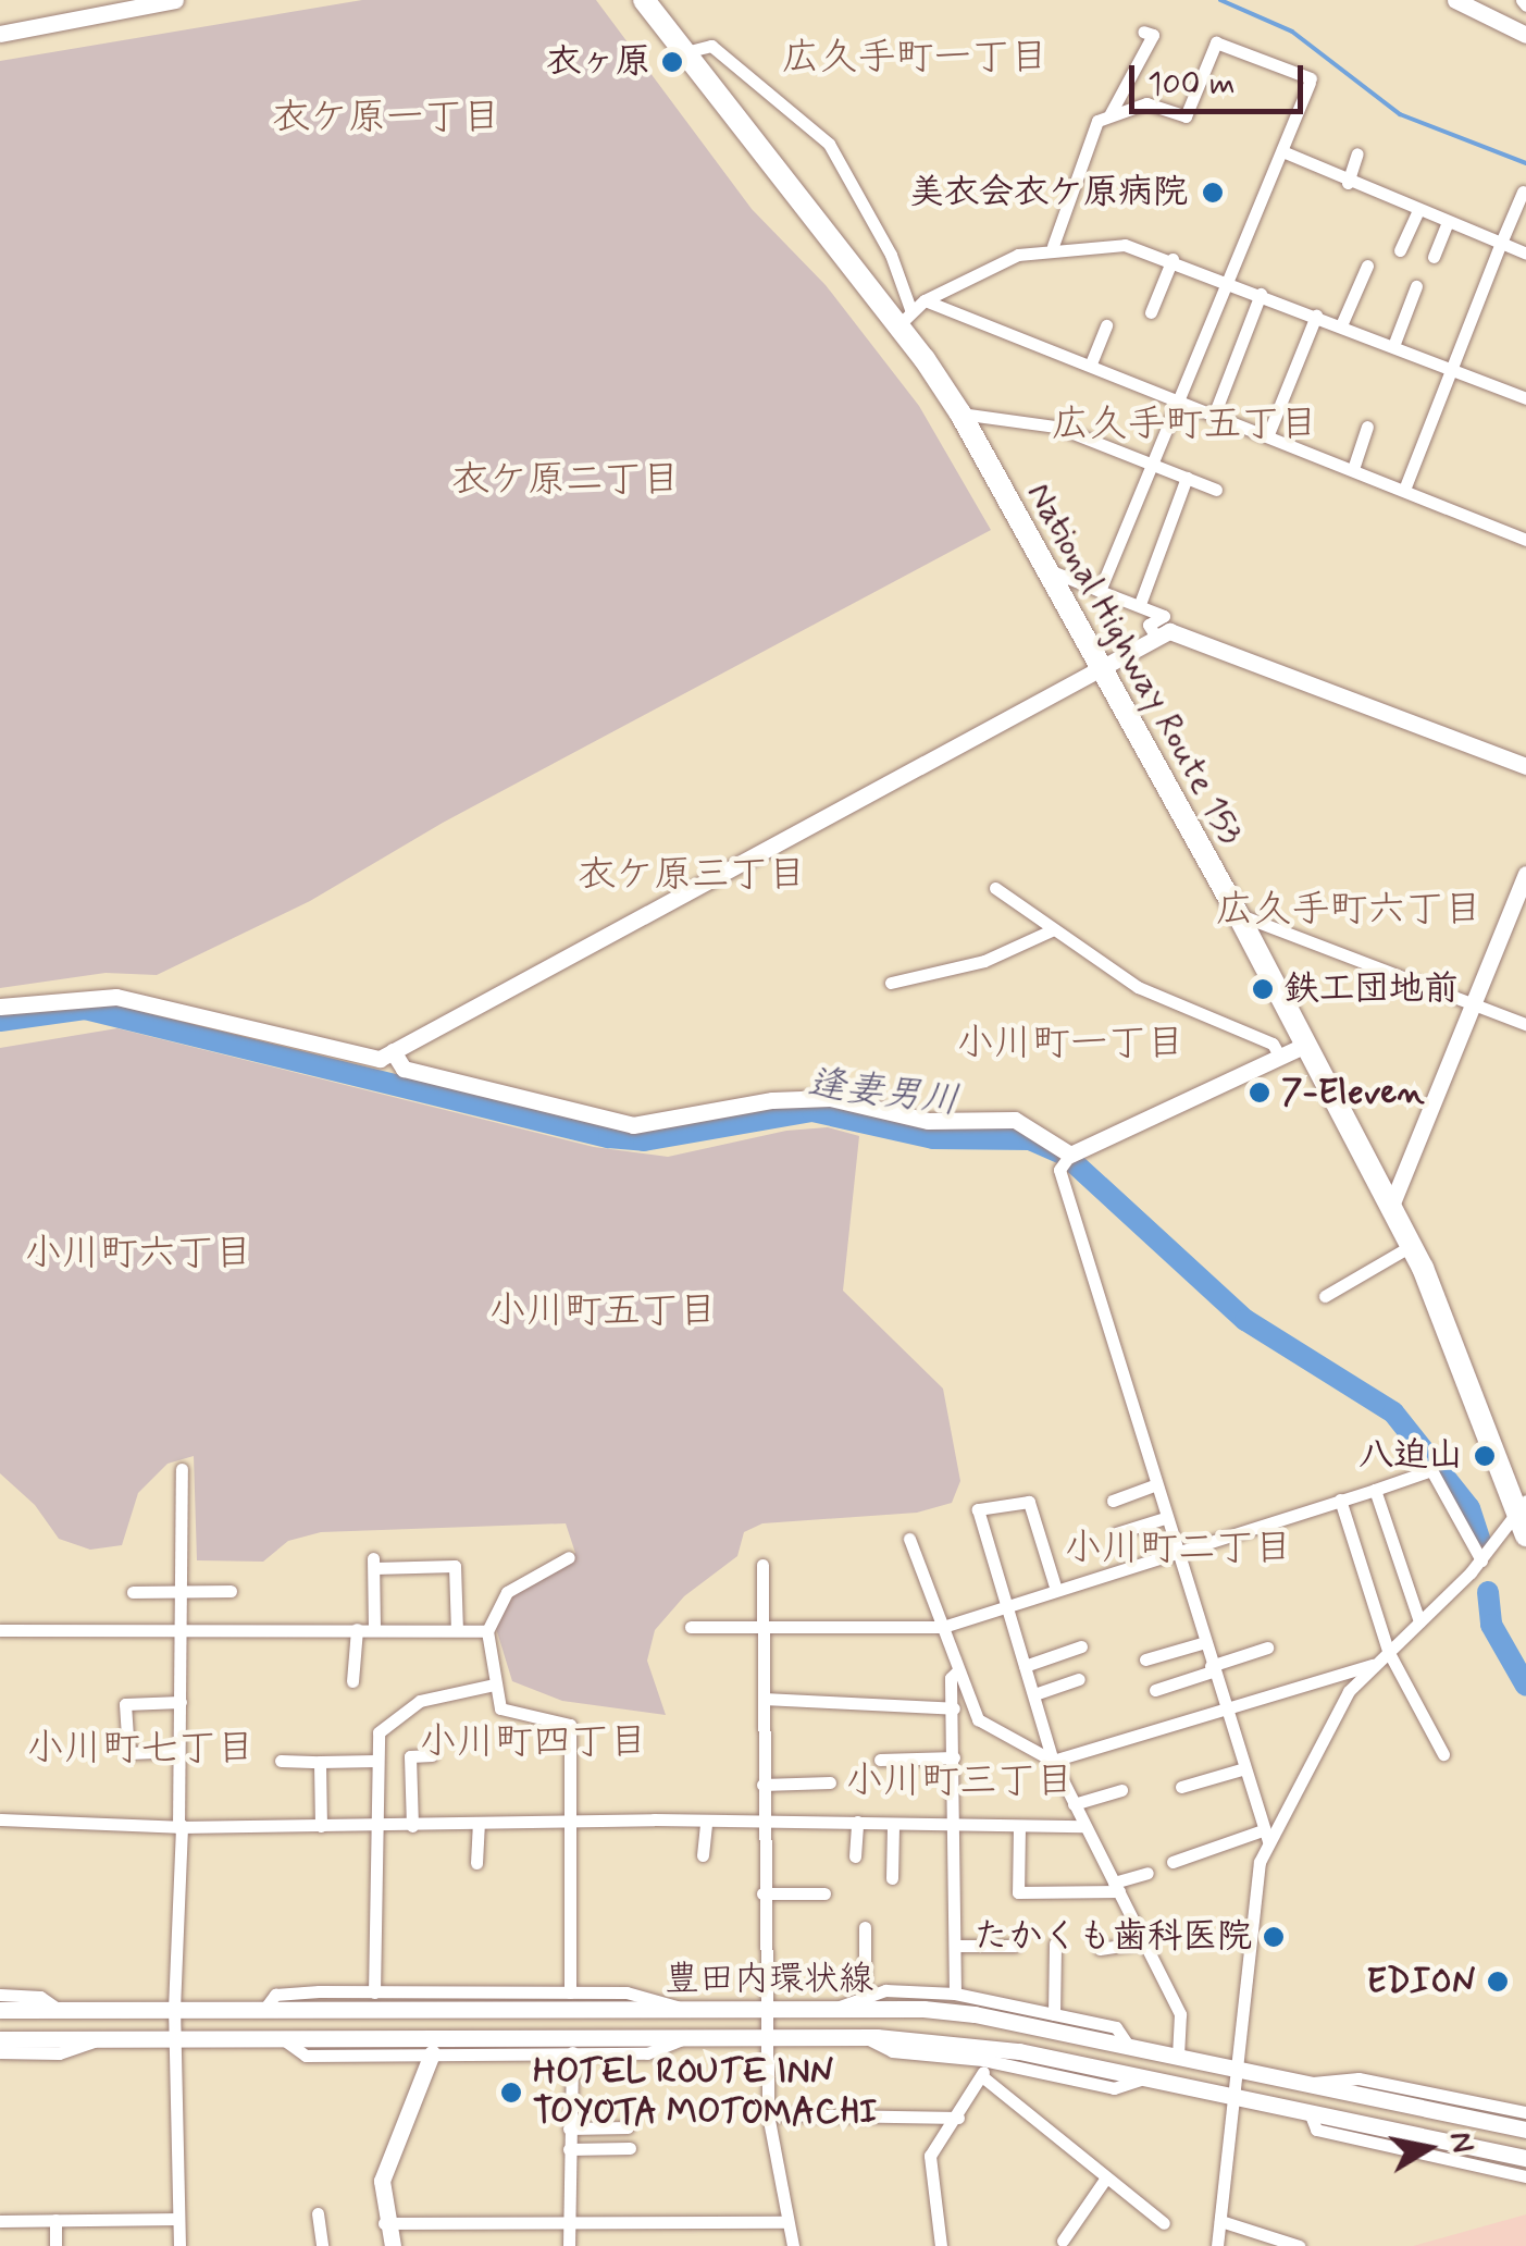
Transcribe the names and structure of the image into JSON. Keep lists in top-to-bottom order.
{
  "streets": {
    "highway": ["National Highway Route 153"],
    "street": ["豊田内環状線"]
  },
  "districts": [
    "広久手町一丁目",
    "衣ケ原一丁目",
    "広久手町五丁目",
    "衣ケ原二丁目",
    "衣ケ原三丁目",
    "広久手町六丁目",
    "小川町一丁目",
    "小川町六丁目",
    "小川町五丁目",
    "小川町二丁目",
    "小川町四丁目",
    "小川町七丁目",
    "小川町三丁目"
  ],
  "water": ["逢妻男川"],
  "places": [
    "衣ヶ原",
    "美衣会衣ケ原病院",
    "鉄工団地前",
    "7-Eleven",
    "八迫山",
    "たかくも歯科医院",
    "EDION",
    "HOTEL ROUTE INN TOYOTA MOTOMACHI"
  ],
  "scale_bar": "100 m",
  "north": "right"
}
